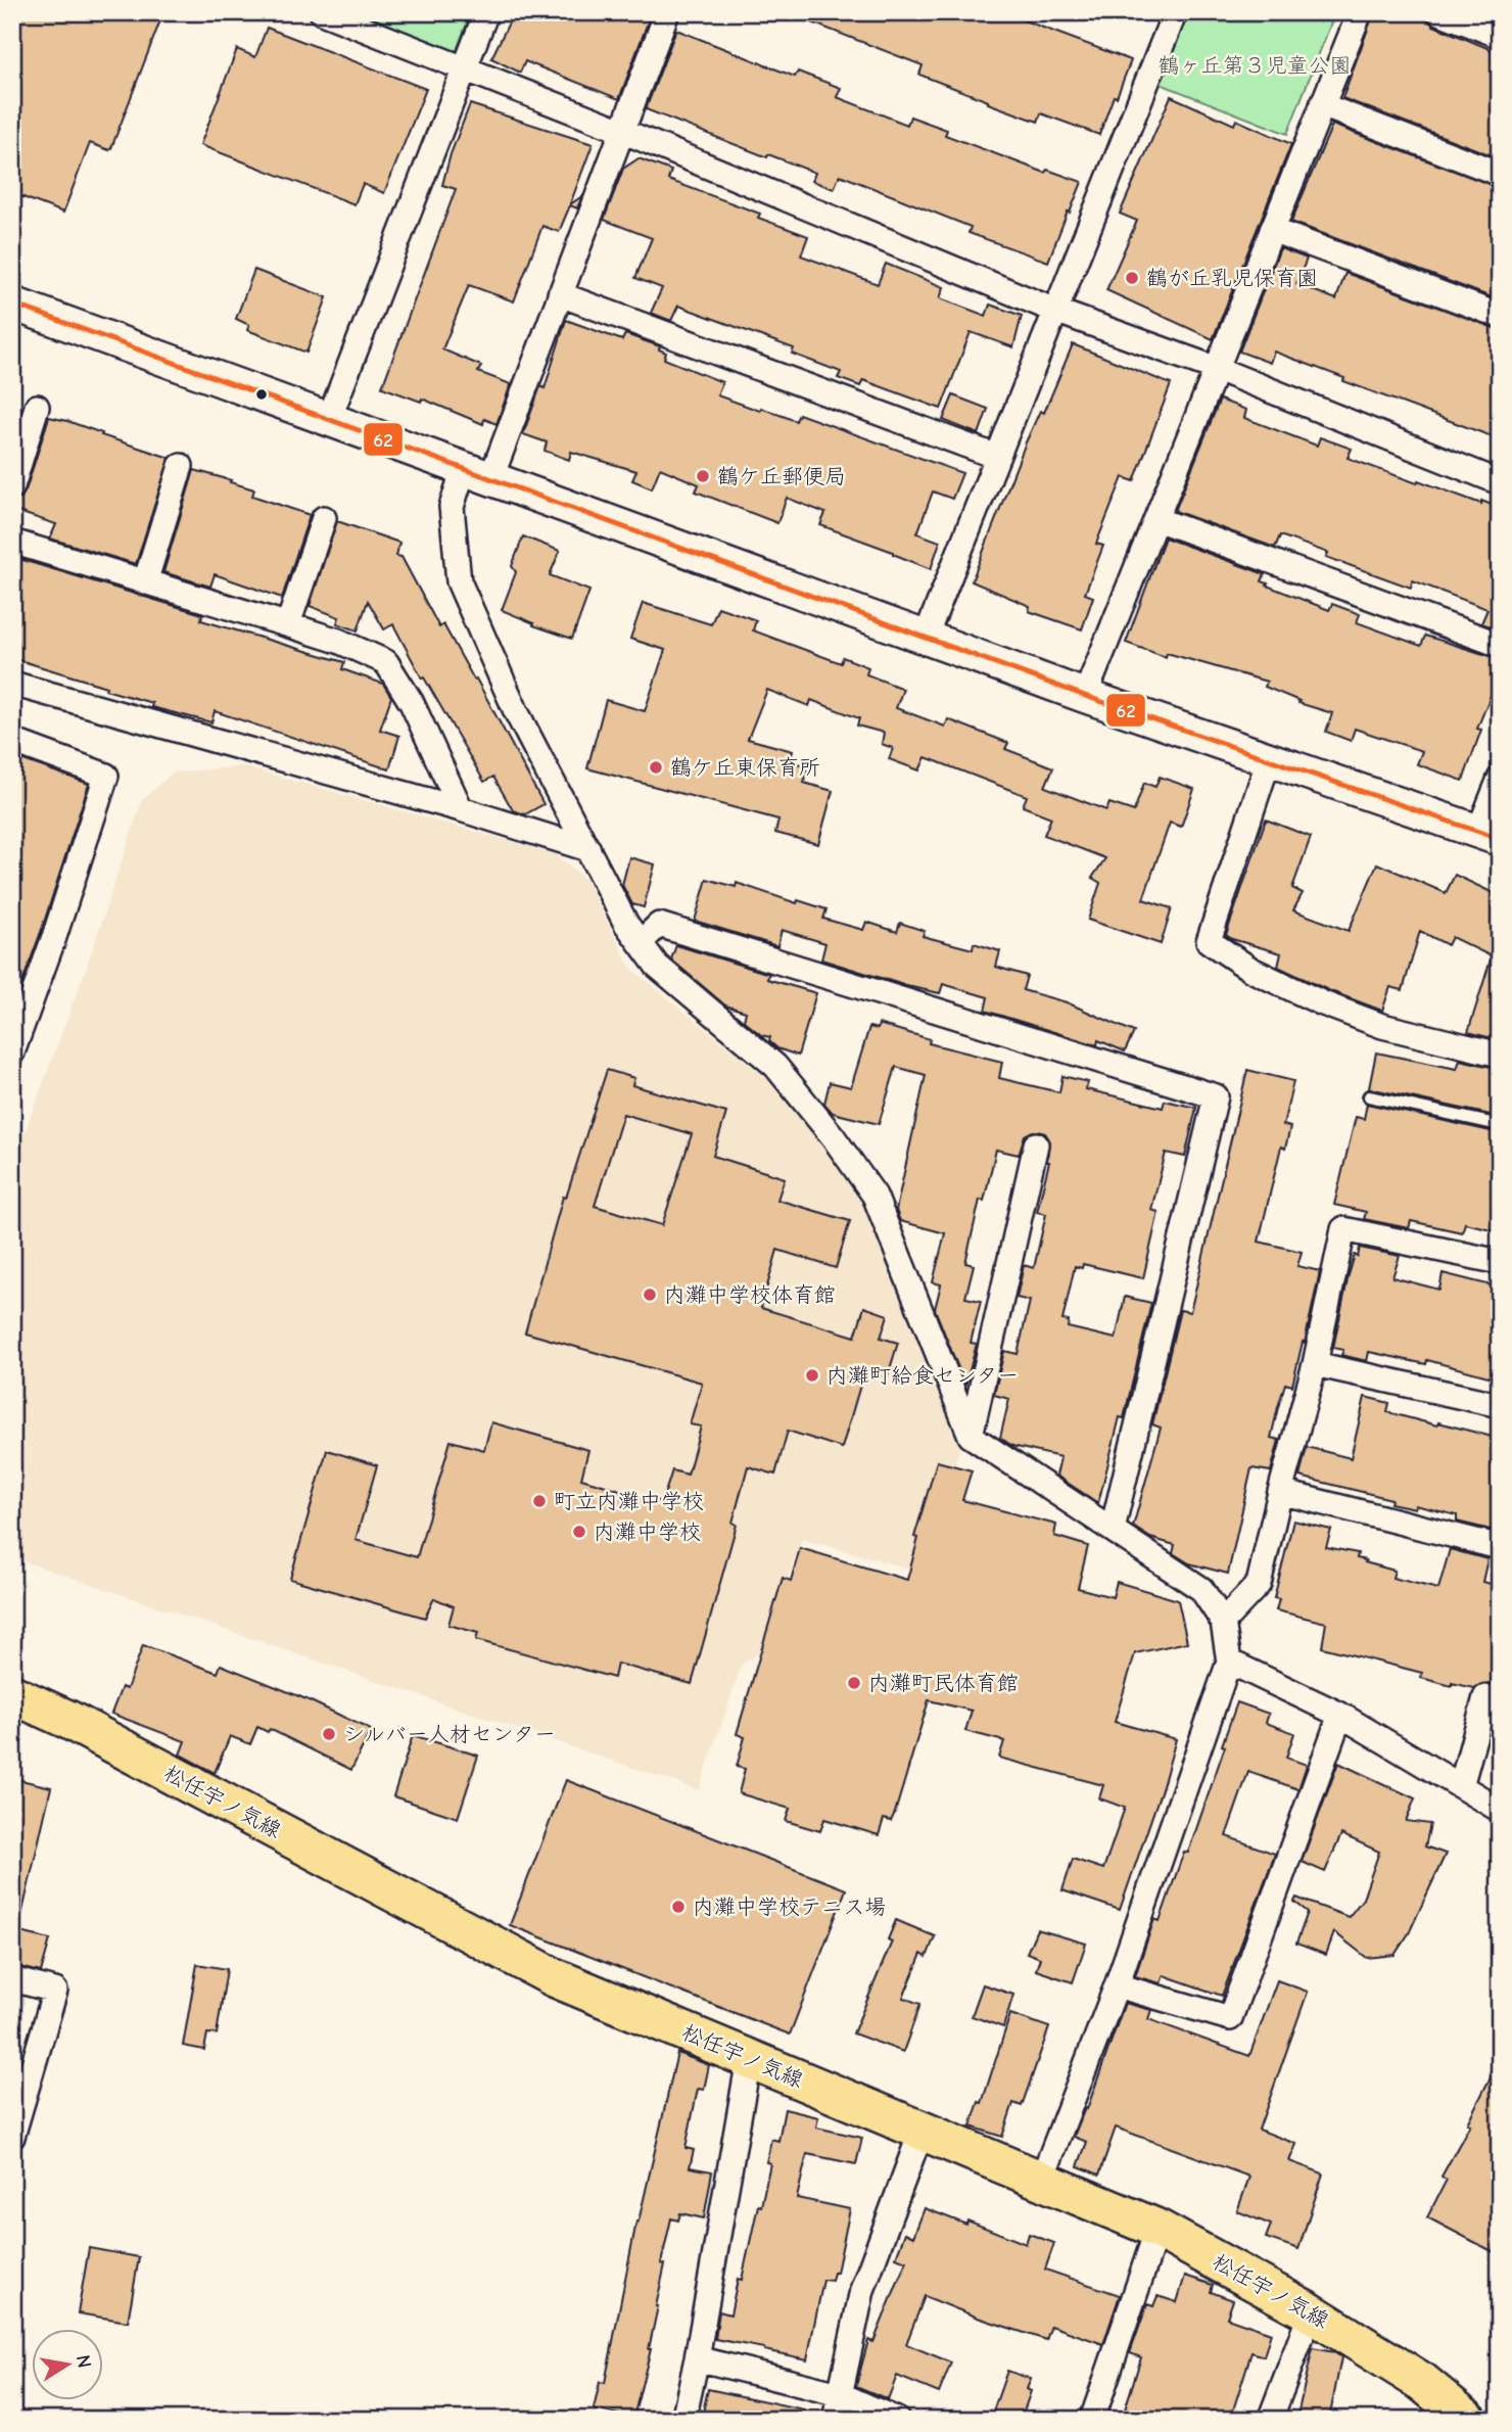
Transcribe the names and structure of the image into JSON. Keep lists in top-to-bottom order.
{
  "streets": {
    "main road": ["松任宇ノ気線"]
  },
  "parks": ["鶴ヶ丘第３児童公園"],
  "places": [
    "鶴が丘乳児保育園",
    "鶴ケ丘郵便局",
    "鶴ケ丘東保育所",
    "内灘中学校体育館",
    "内灘町給食センター",
    "町立内灘中学校",
    "内灘中学校",
    "内灘町民体育館",
    "シルバー人材センター",
    "内灘中学校テニス場"
  ],
  "lines": ["transit line 62"],
  "north": "right"
}
